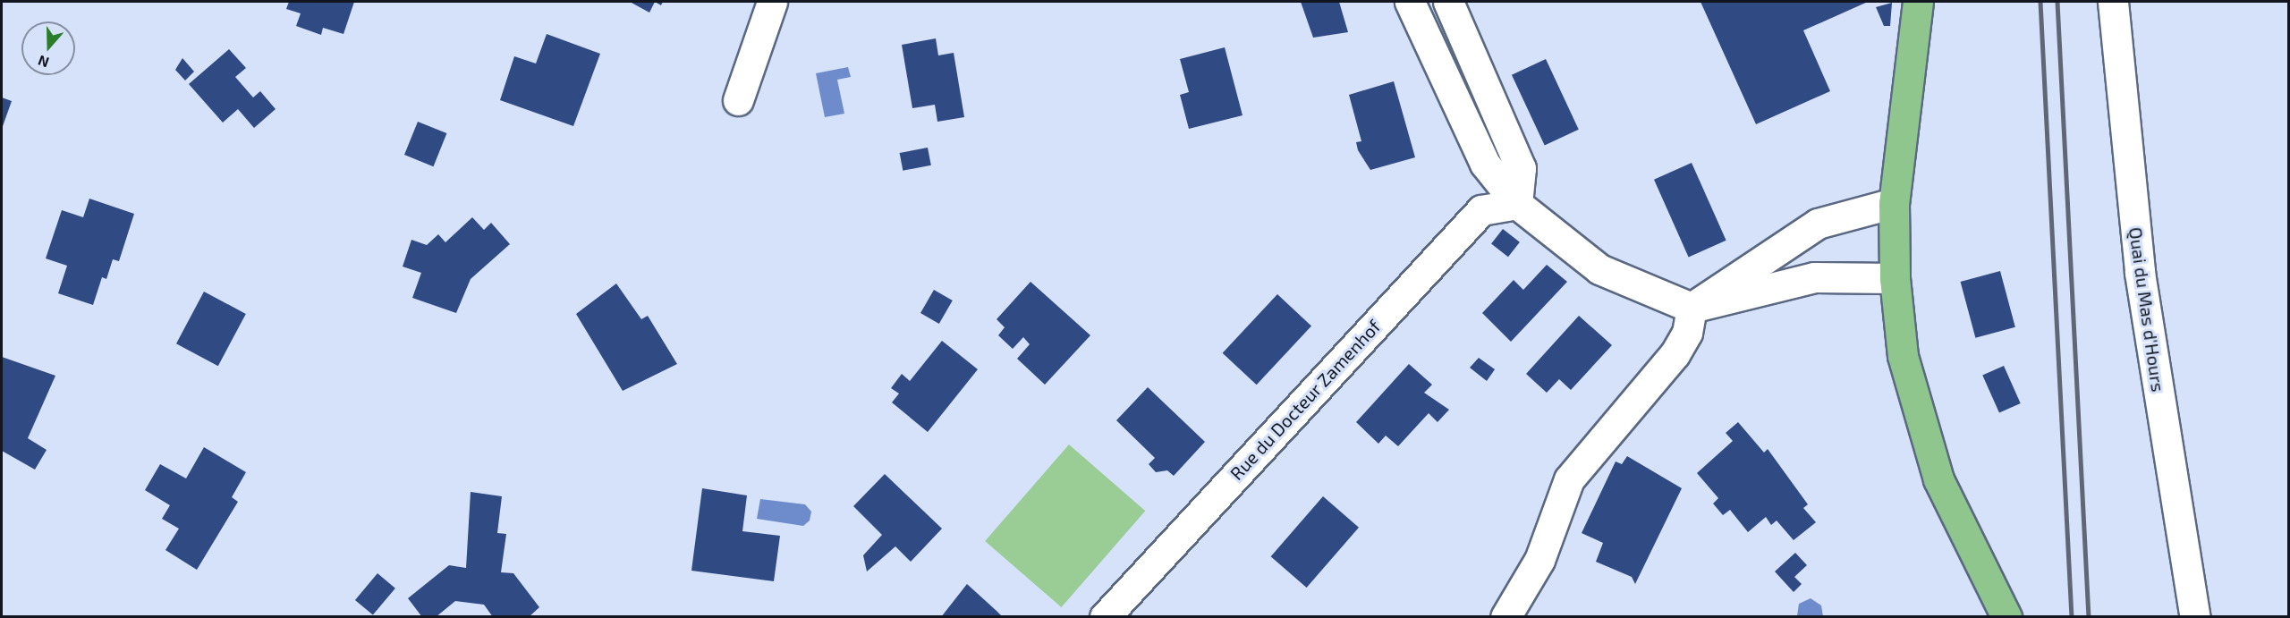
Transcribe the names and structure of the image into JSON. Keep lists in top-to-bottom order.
{
  "streets": {
    "street": ["Quai du Mas d'Hours", "Rue du Docteur Zamenhof"]
  },
  "north": "bottom"
}
